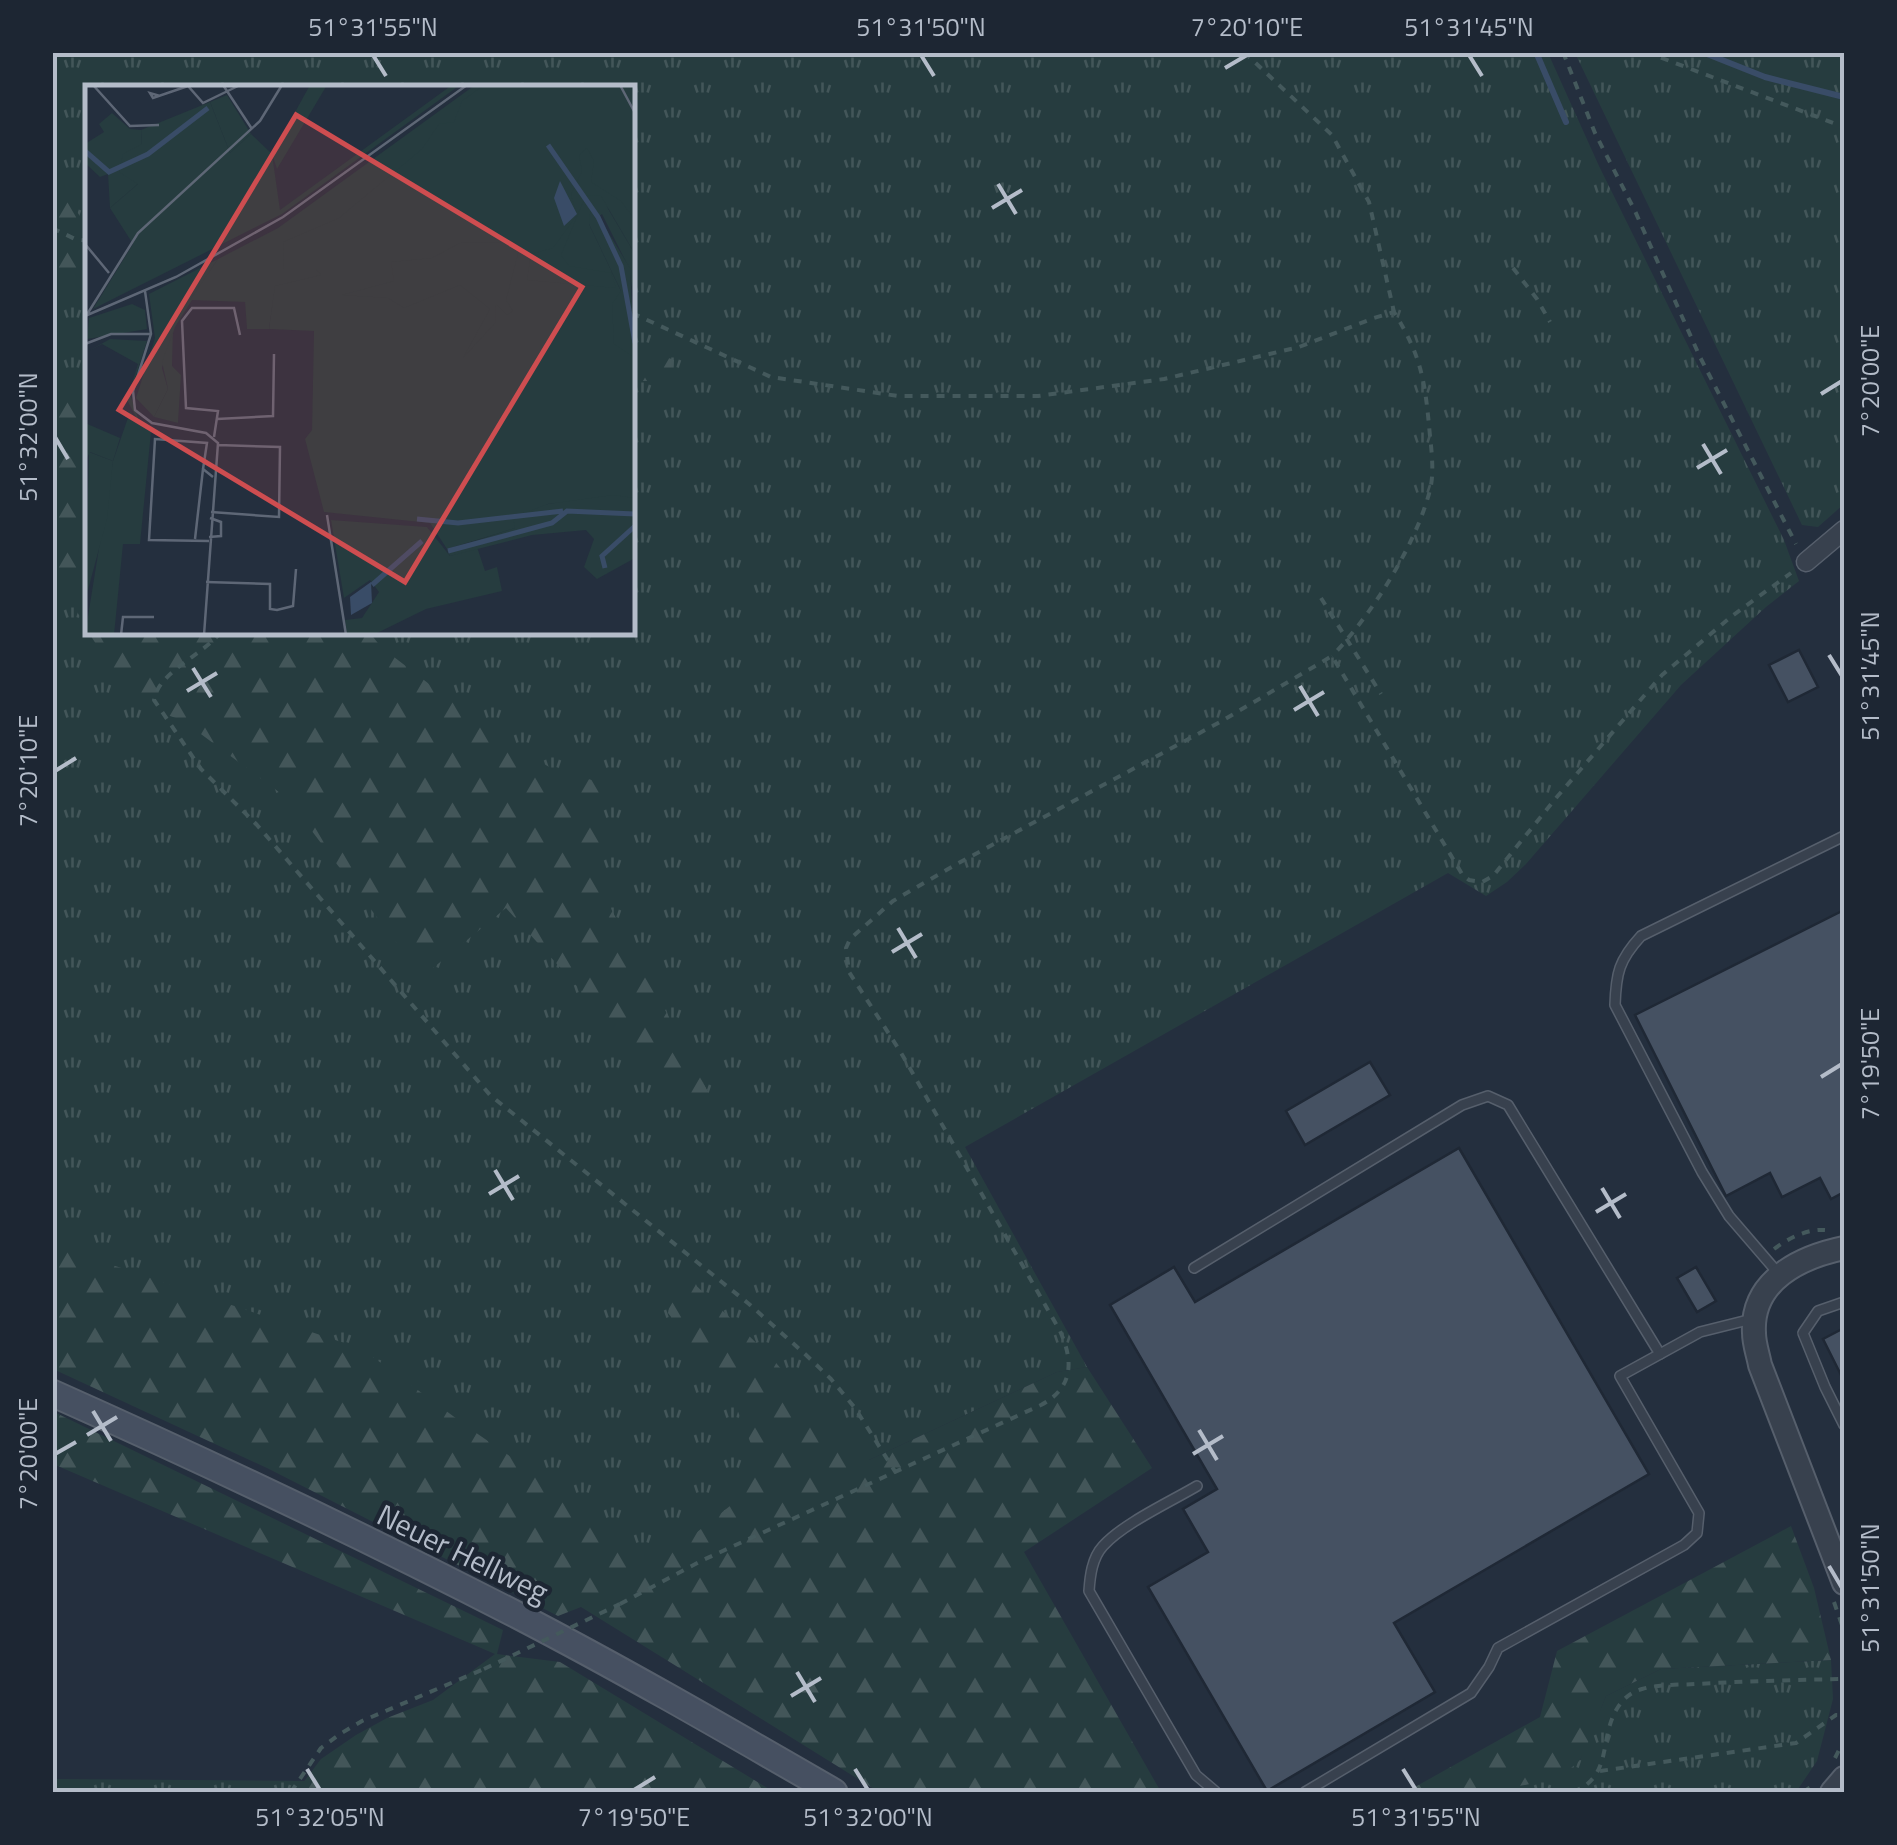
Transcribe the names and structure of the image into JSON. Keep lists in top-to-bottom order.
{
  "streets": {
    "main road": ["Neuer Hellweg"]
  },
  "coordinates": [
    "51°31'55\"N",
    "51°31'50\"N",
    "7°20'10\"E",
    "51°31'45\"N",
    "7°20'00\"E",
    "51°32'00\"N",
    "7°19'50\"E",
    "51°32'05\"N"
  ]
}
